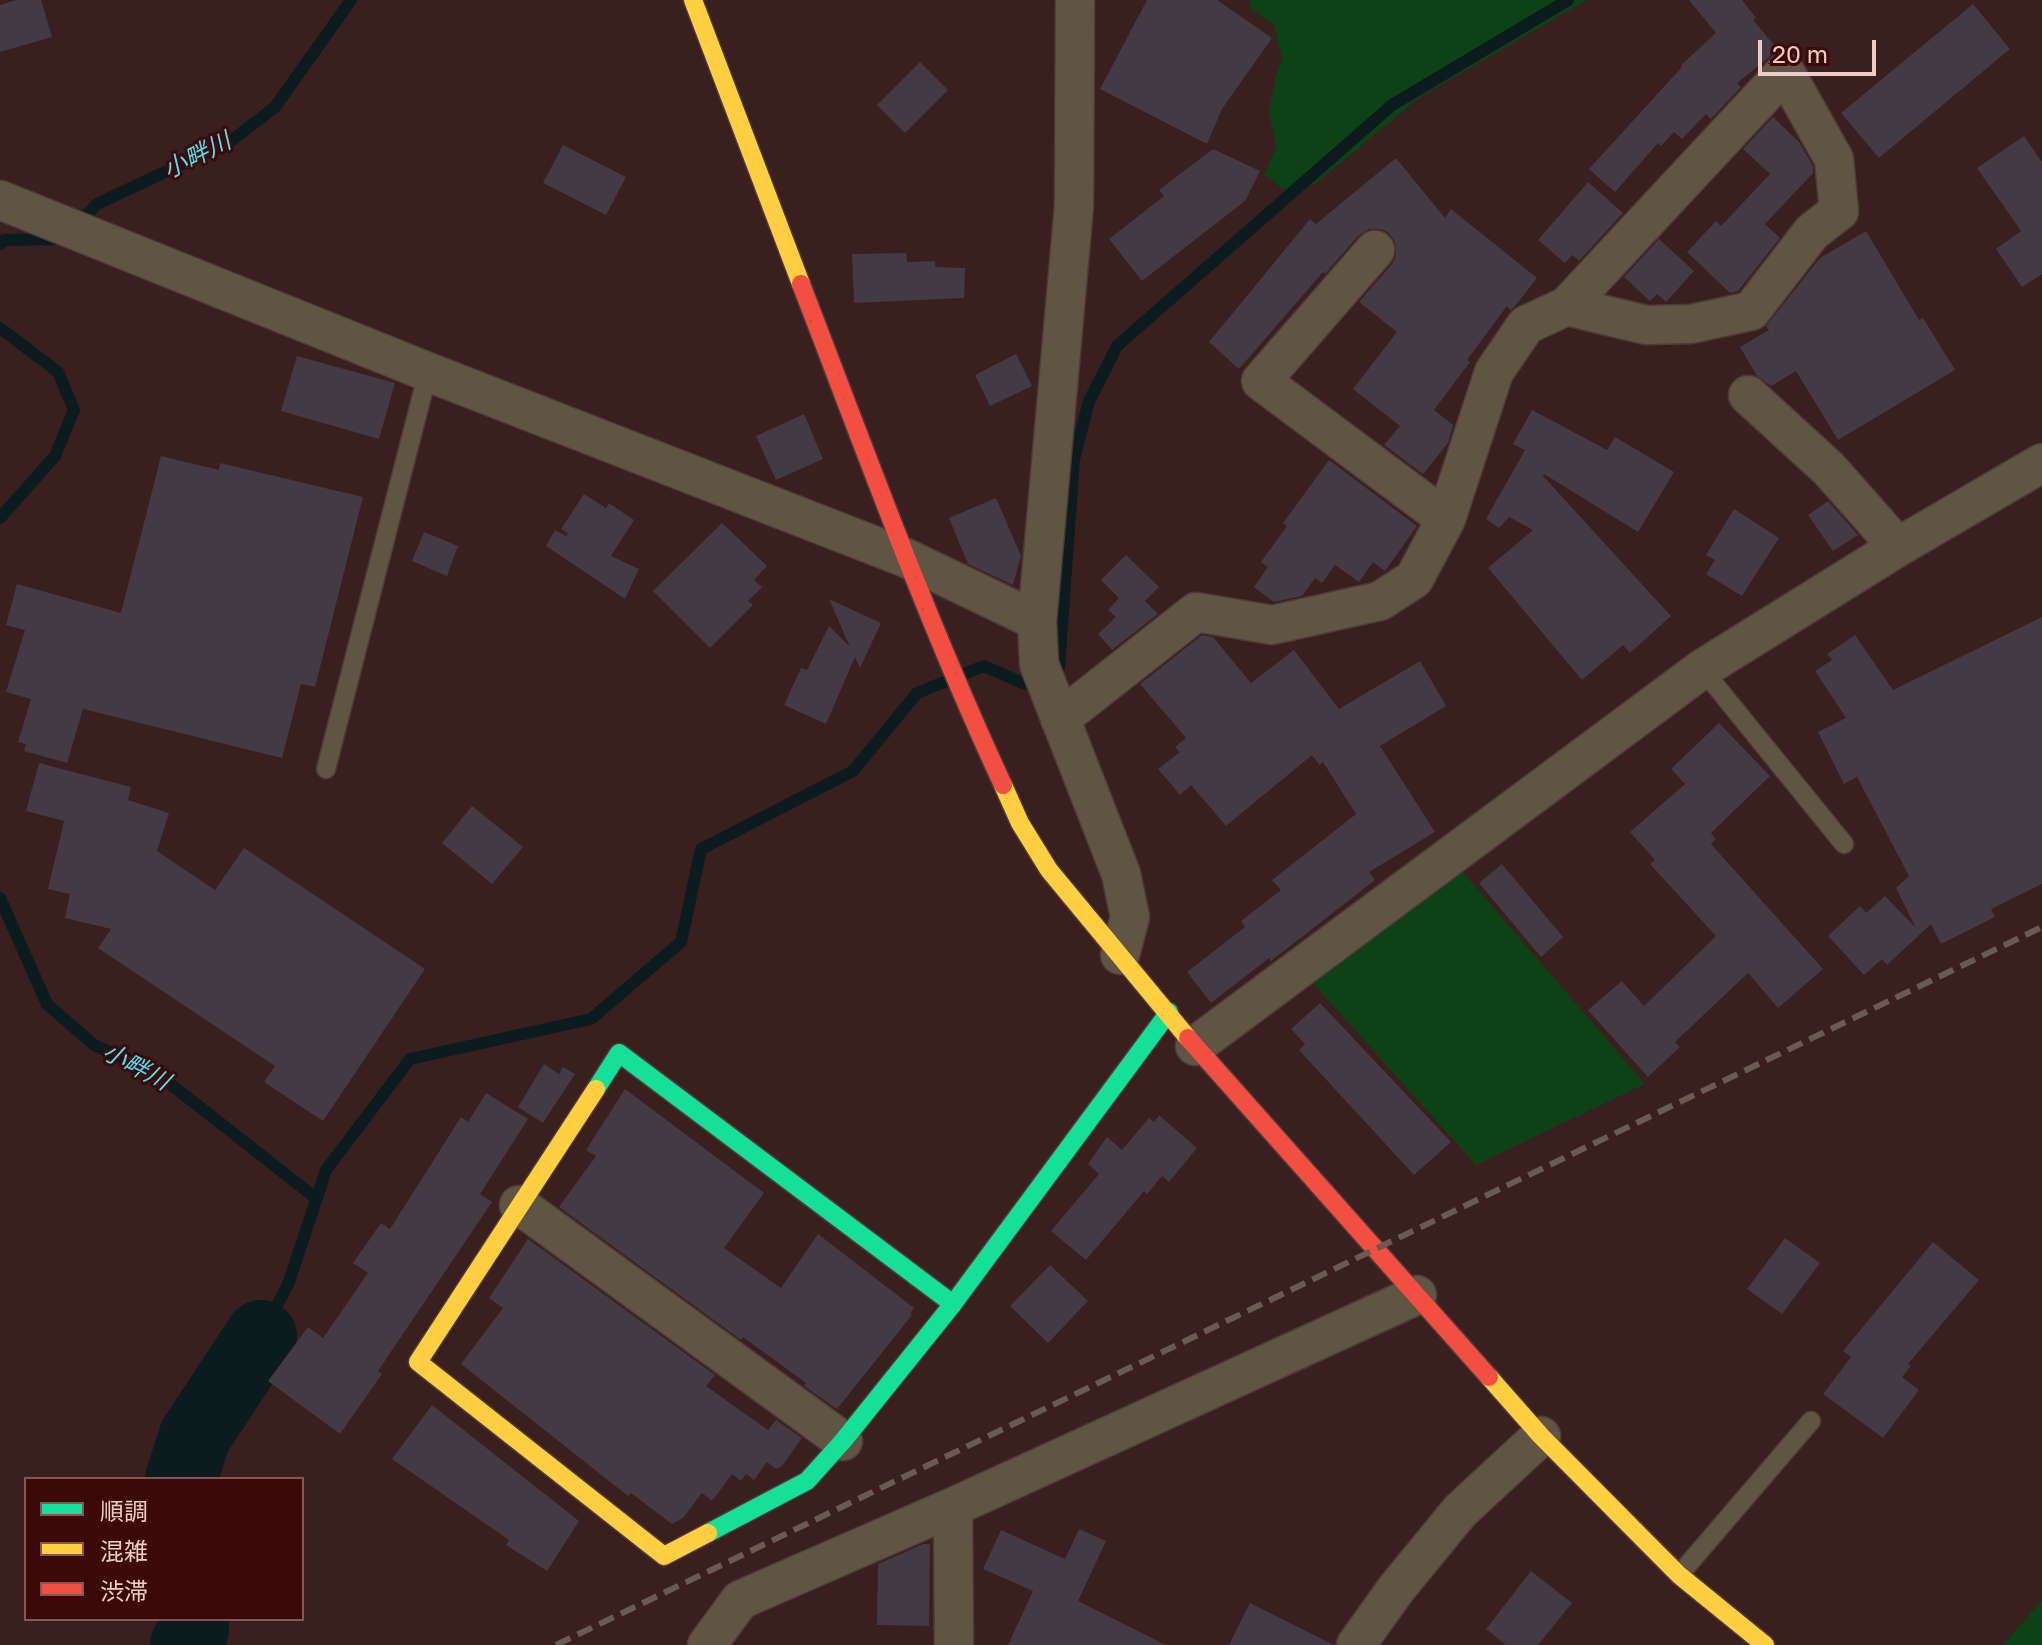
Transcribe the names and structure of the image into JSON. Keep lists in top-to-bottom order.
{
  "water": ["小畔川"],
  "legend": ["順調", "混雑", "渋滞"],
  "scale_bar": "20 m"
}
